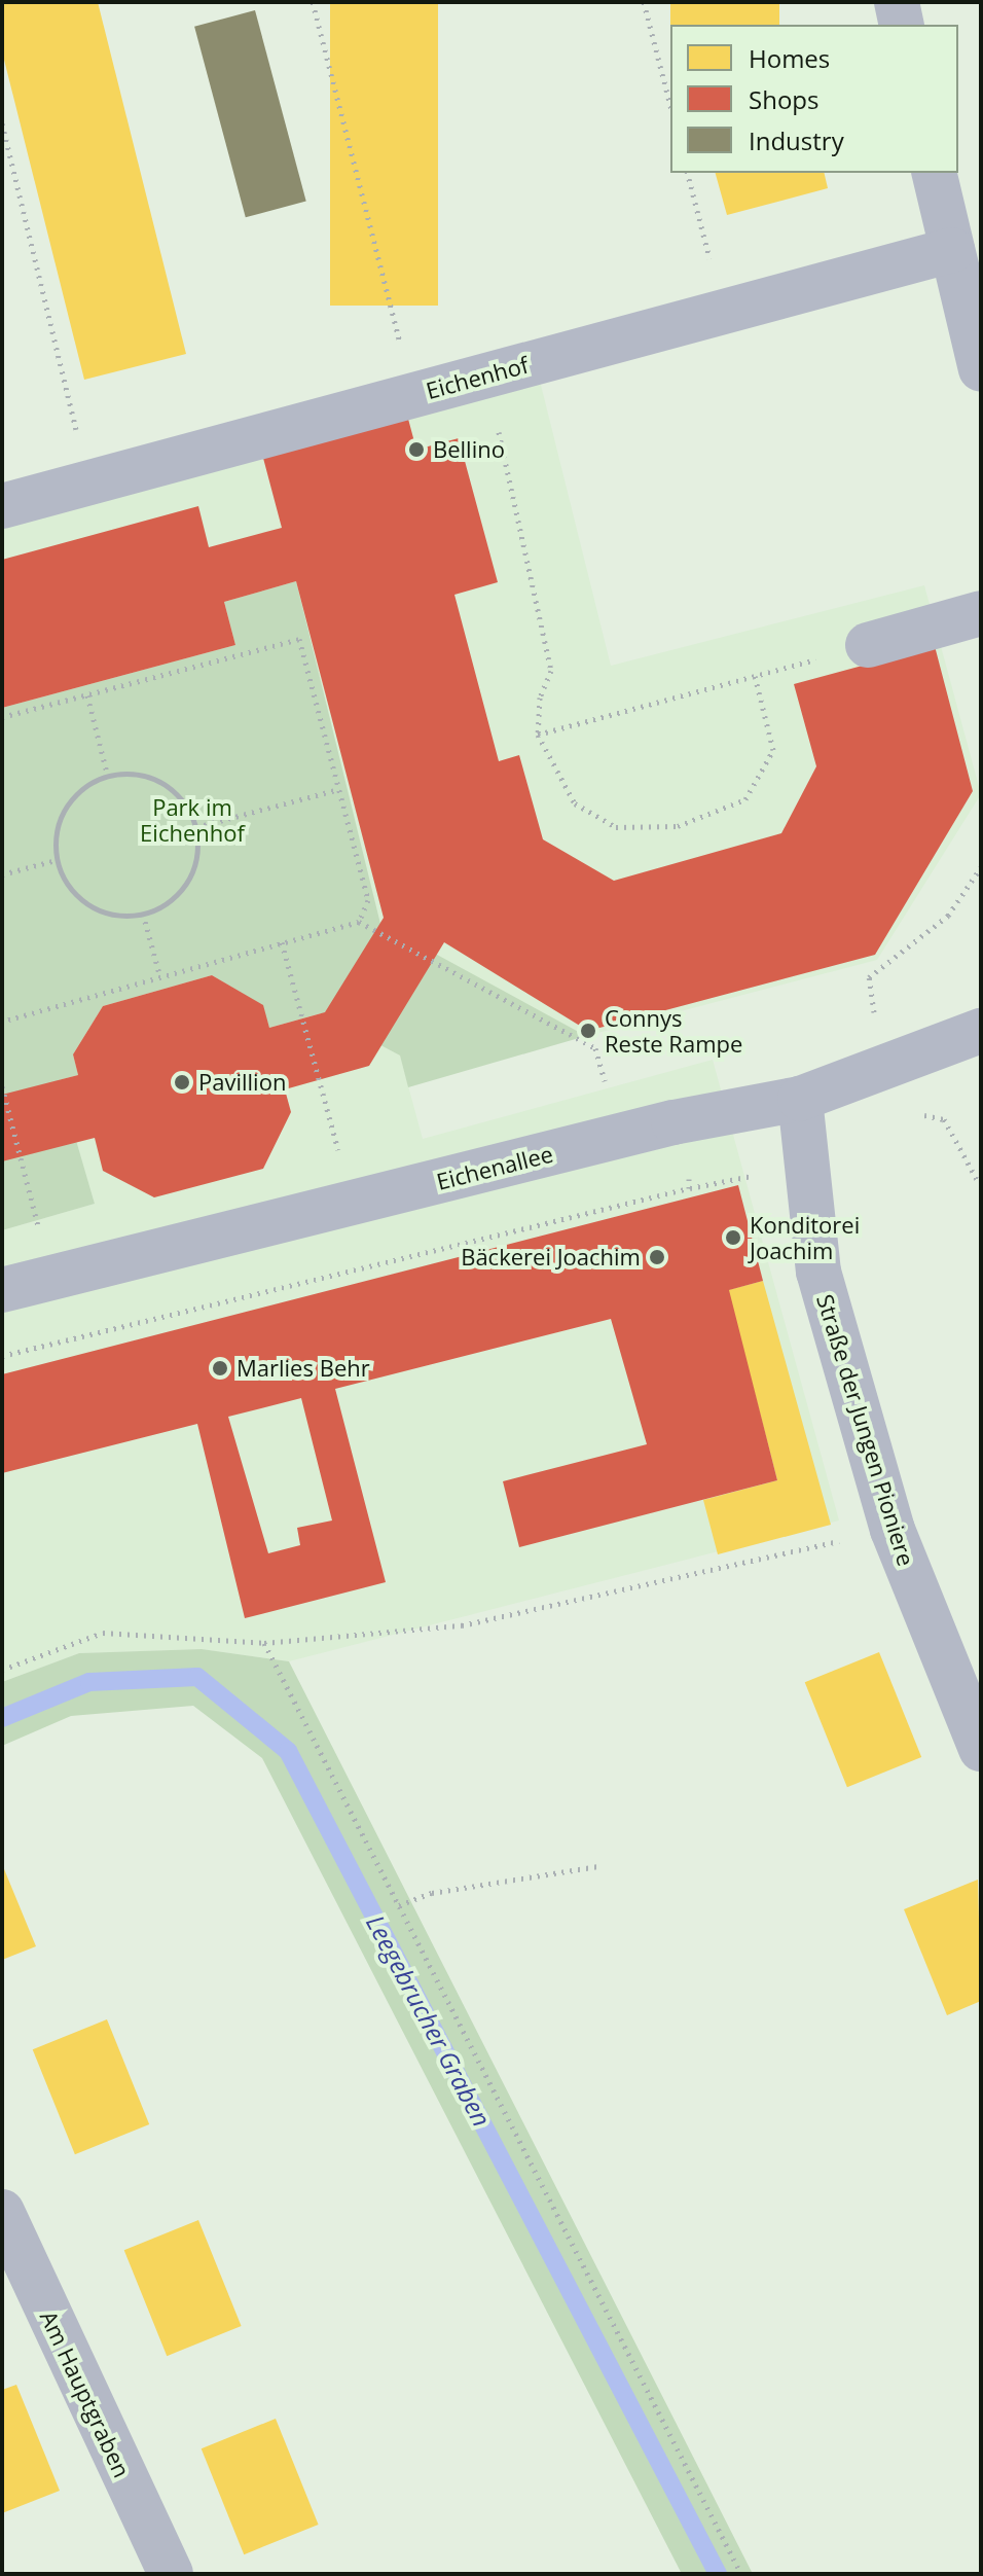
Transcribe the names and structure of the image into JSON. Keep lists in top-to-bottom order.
{
  "streets": {
    "street": [
      "Eichenhof",
      "Eichenallee",
      "Straße der Jungen Pioniere",
      "Am Hauptgraben"
    ]
  },
  "crossings": [
    ["Eichenallee", "Straße der Jungen Pioniere"]
  ],
  "water": ["Leegebrucher Graben"],
  "parks": ["Park im Eichenhof"],
  "places": [
    "Bellino",
    "Connys Reste Rampe",
    "Pavillion",
    "Konditorei Joachim",
    "Bäckerei Joachim",
    "Marlies Behr"
  ],
  "legend": ["Homes", "Shops", "Industry"]
}
